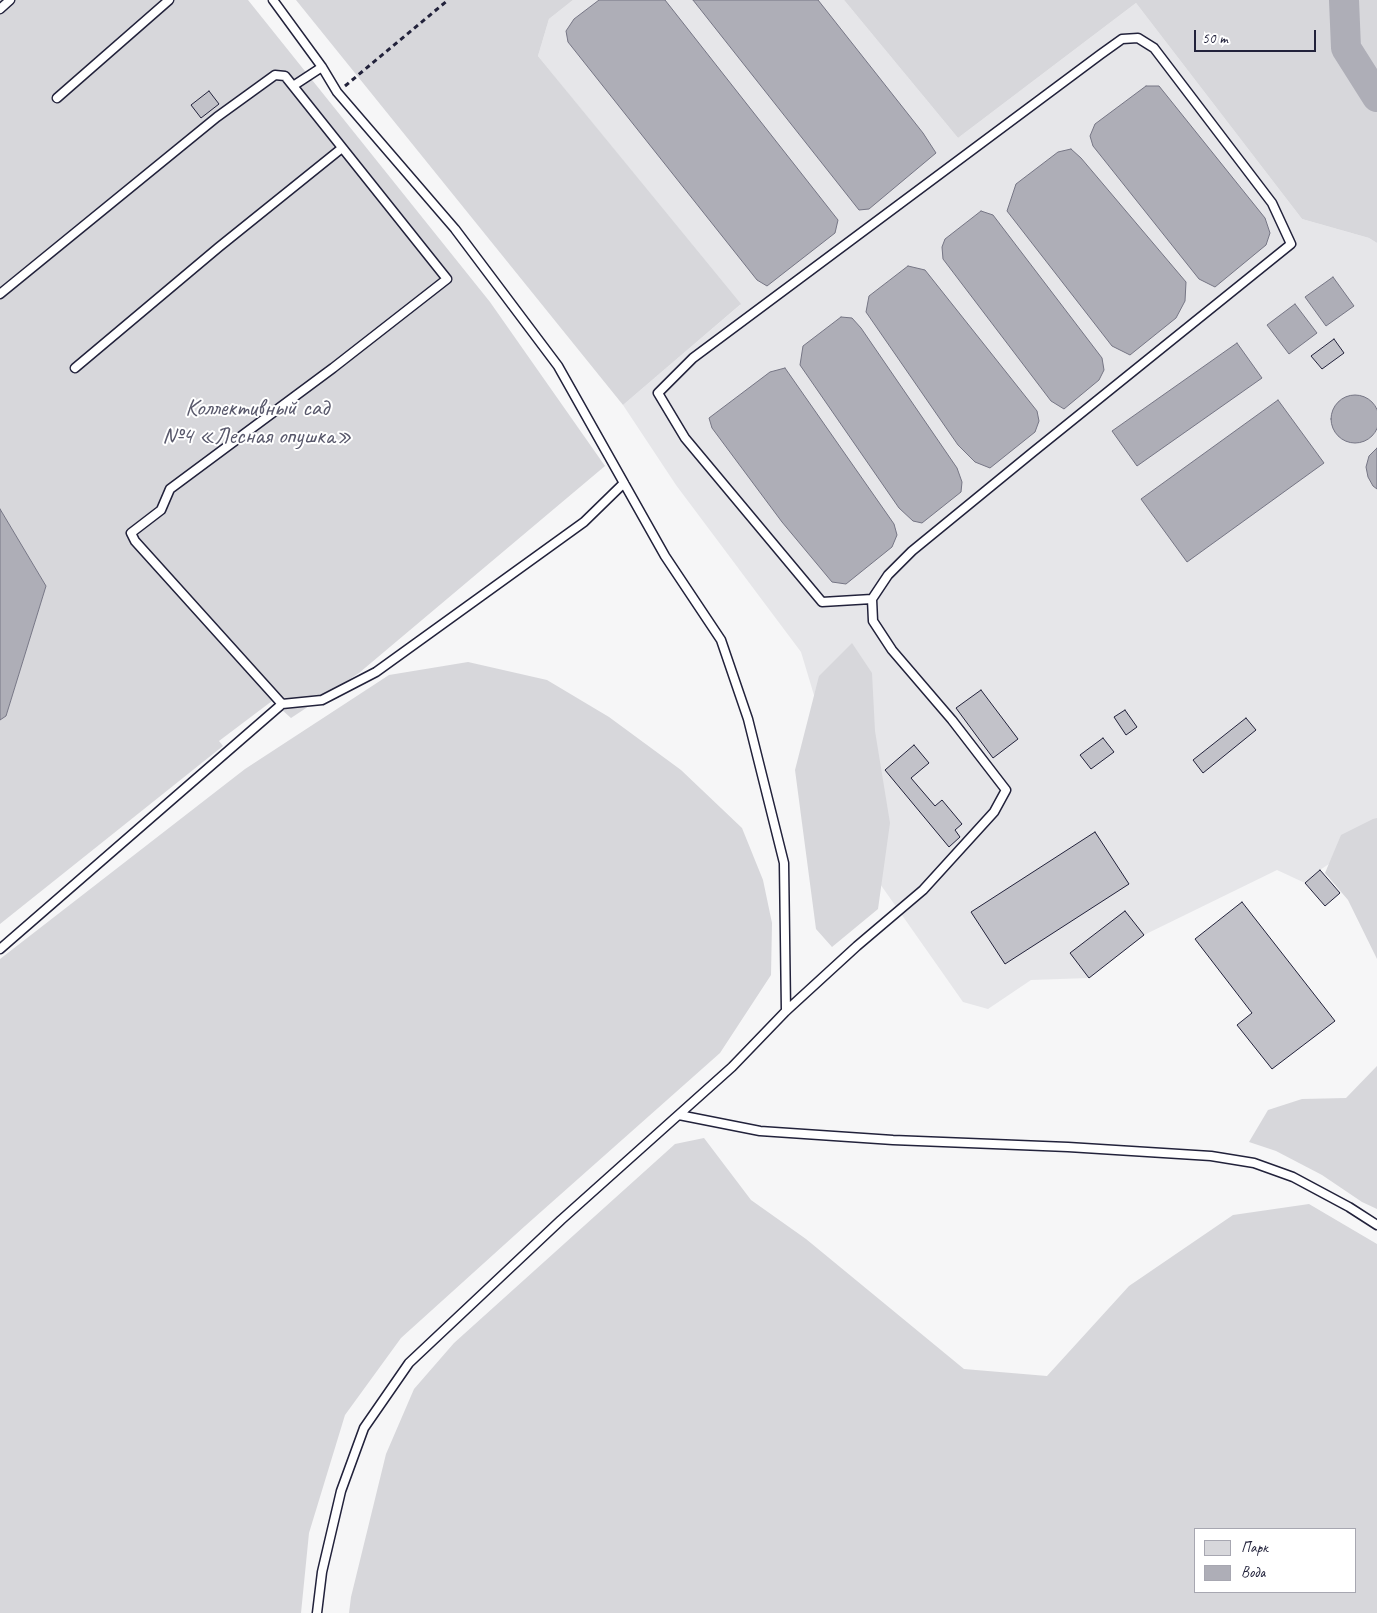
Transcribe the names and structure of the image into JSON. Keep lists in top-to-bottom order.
{
  "parks": ["Коллективный сад №4 «Лесная опушка»"],
  "legend": ["Парк", "Вода"],
  "scale_bar": "50 m"
}
